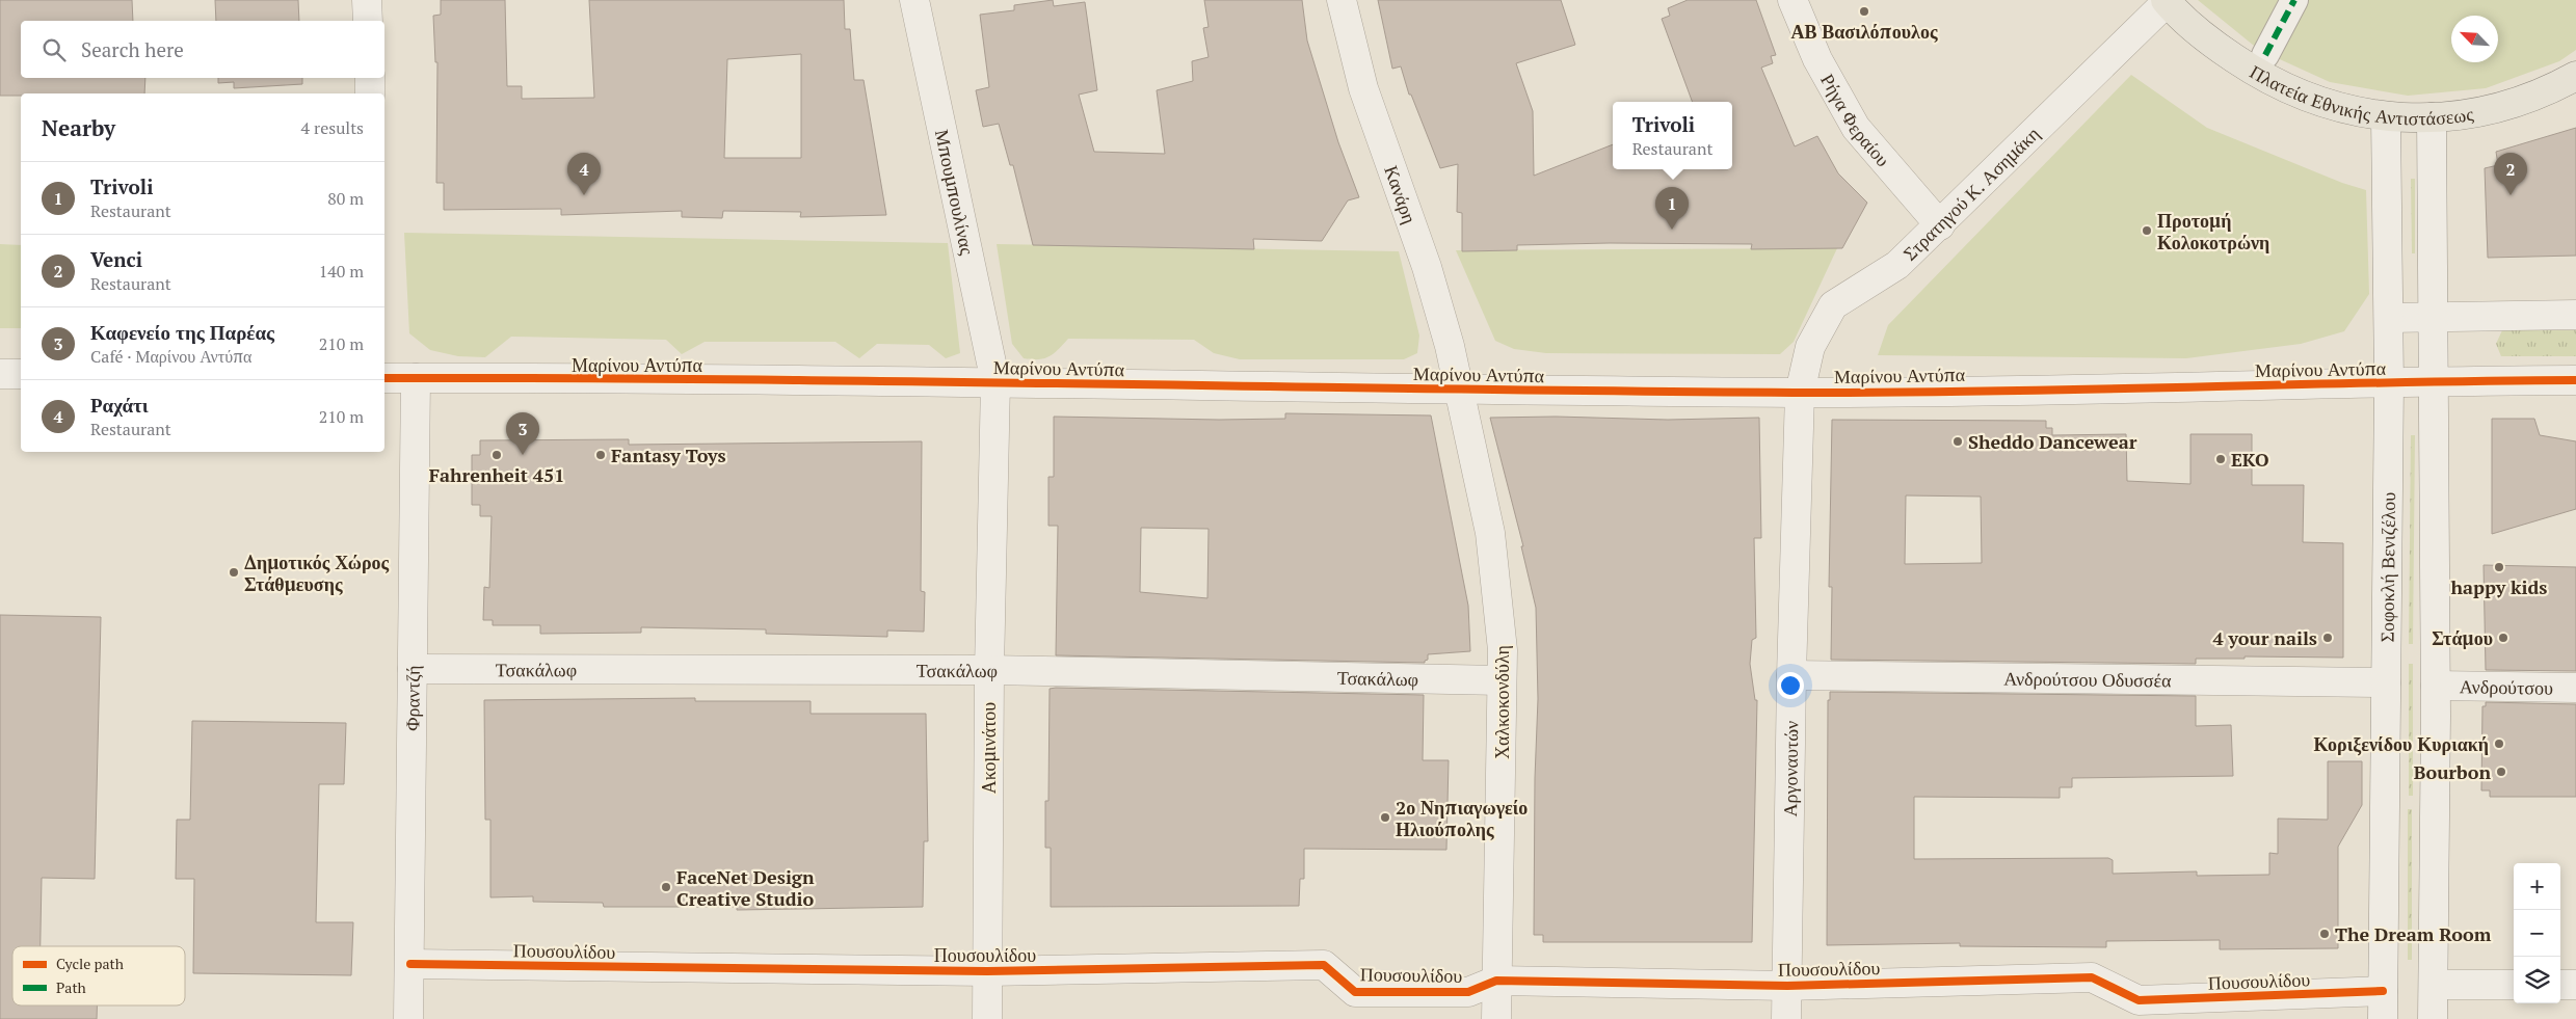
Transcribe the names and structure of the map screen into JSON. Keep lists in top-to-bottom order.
{
  "streets": {
    "main road": ["Πλατεία Εθνικής Αντιστάσεως"],
    "street": [
      "Ρήγα Φεραίου",
      "Μπουμπουλίνας",
      "Στρατηγού Κ. Ασημάκη",
      "Κανάρη",
      "Μαρίνου Αντύπα",
      "Σοφοκλή Βενιζέλου",
      "Τσακάλωφ",
      "Ανδρούτσου Οδυσσέα",
      "Ανδρούτσου",
      "Φραντζή",
      "Χαλκοκονδύλη",
      "Ακομινάτου",
      "Αργοναυτών",
      "Πουσουλίδου"
    ]
  },
  "crossings": [
    ["Πλατεία Εθνικής Αντιστάσεως", "Στρατηγού Κ. Ασημάκη"],
    ["Πλατεία Εθνικής Αντιστάσεως", "Σοφοκλή Βενιζέλου"],
    ["Ρήγα Φεραίου", "Στρατηγού Κ. Ασημάκη"],
    ["Μπουμπουλίνας", "Μαρίνου Αντύπα"],
    ["Μπουμπουλίνας", "Ακομινάτου"],
    ["Στρατηγού Κ. Ασημάκη", "Μαρίνου Αντύπα"],
    ["Στρατηγού Κ. Ασημάκη", "Αργοναυτών"],
    ["Κανάρη", "Μαρίνου Αντύπα"],
    ["Κανάρη", "Χαλκοκονδύλη"],
    ["Μαρίνου Αντύπα", "Σοφοκλή Βενιζέλου"],
    ["Μαρίνου Αντύπα", "Φραντζή"],
    ["Μαρίνου Αντύπα", "Χαλκοκονδύλη"],
    ["Μαρίνου Αντύπα", "Ακομινάτου"],
    ["Μαρίνου Αντύπα", "Αργοναυτών"],
    ["Σοφοκλή Βενιζέλου", "Ανδρούτσου Οδυσσέα"],
    ["Σοφοκλή Βενιζέλου", "Πουσουλίδου"],
    ["Τσακάλωφ", "Φραντζή"],
    ["Τσακάλωφ", "Χαλκοκονδύλη"],
    ["Τσακάλωφ", "Ακομινάτου"],
    ["Ανδρούτσου Οδυσσέα", "Αργοναυτών"],
    ["Φραντζή", "Πουσουλίδου"],
    ["Χαλκοκονδύλη", "Πουσουλίδου"],
    ["Ακομινάτου", "Πουσουλίδου"],
    ["Αργοναυτών", "Πουσουλίδου"]
  ],
  "places": [
    "ΑΒ Βασιλόπουλος",
    "Προτομή Κολοκοτρώνη",
    "Sheddo Dancewear",
    "Fahrenheit 451",
    "Fantasy Toys",
    "EKO",
    "happy kids",
    "Δημοτικός Χώρος Στάθμευσης",
    "4 your nails",
    "Στάμου",
    "Κοριξενίδου Κυριακή",
    "Bourbon",
    "2ο Νηπιαγωγείο Ηλιούπολης",
    "FaceNet Design Creative Studio",
    "The Dream Room"
  ],
  "legend": ["Cycle path", "Path"],
  "north": "top left",
  "page": {
    "search": "Search here",
    "heading": ["Nearby", "4 results"],
    "popup": ["Trivoli", "Restaurant"],
    "pins": [
      "2",
      "4",
      "1",
      "3"
    ],
    "list": [
      {
        "mark": "1",
        "name": "Trivoli",
        "note": "Restaurant",
        "value": "80 m"
      },
      {
        "mark": "2",
        "name": "Venci",
        "note": "Restaurant",
        "value": "140 m"
      },
      {
        "mark": "3",
        "name": "Καφενείο της Παρέας",
        "note": "Café · Μαρίνου Αντύπα",
        "value": "210 m"
      },
      {
        "mark": "4",
        "name": "Ραχάτι",
        "note": "Restaurant",
        "value": "210 m"
      }
    ],
    "map_buttons": ["+", "−"]
  }
}
